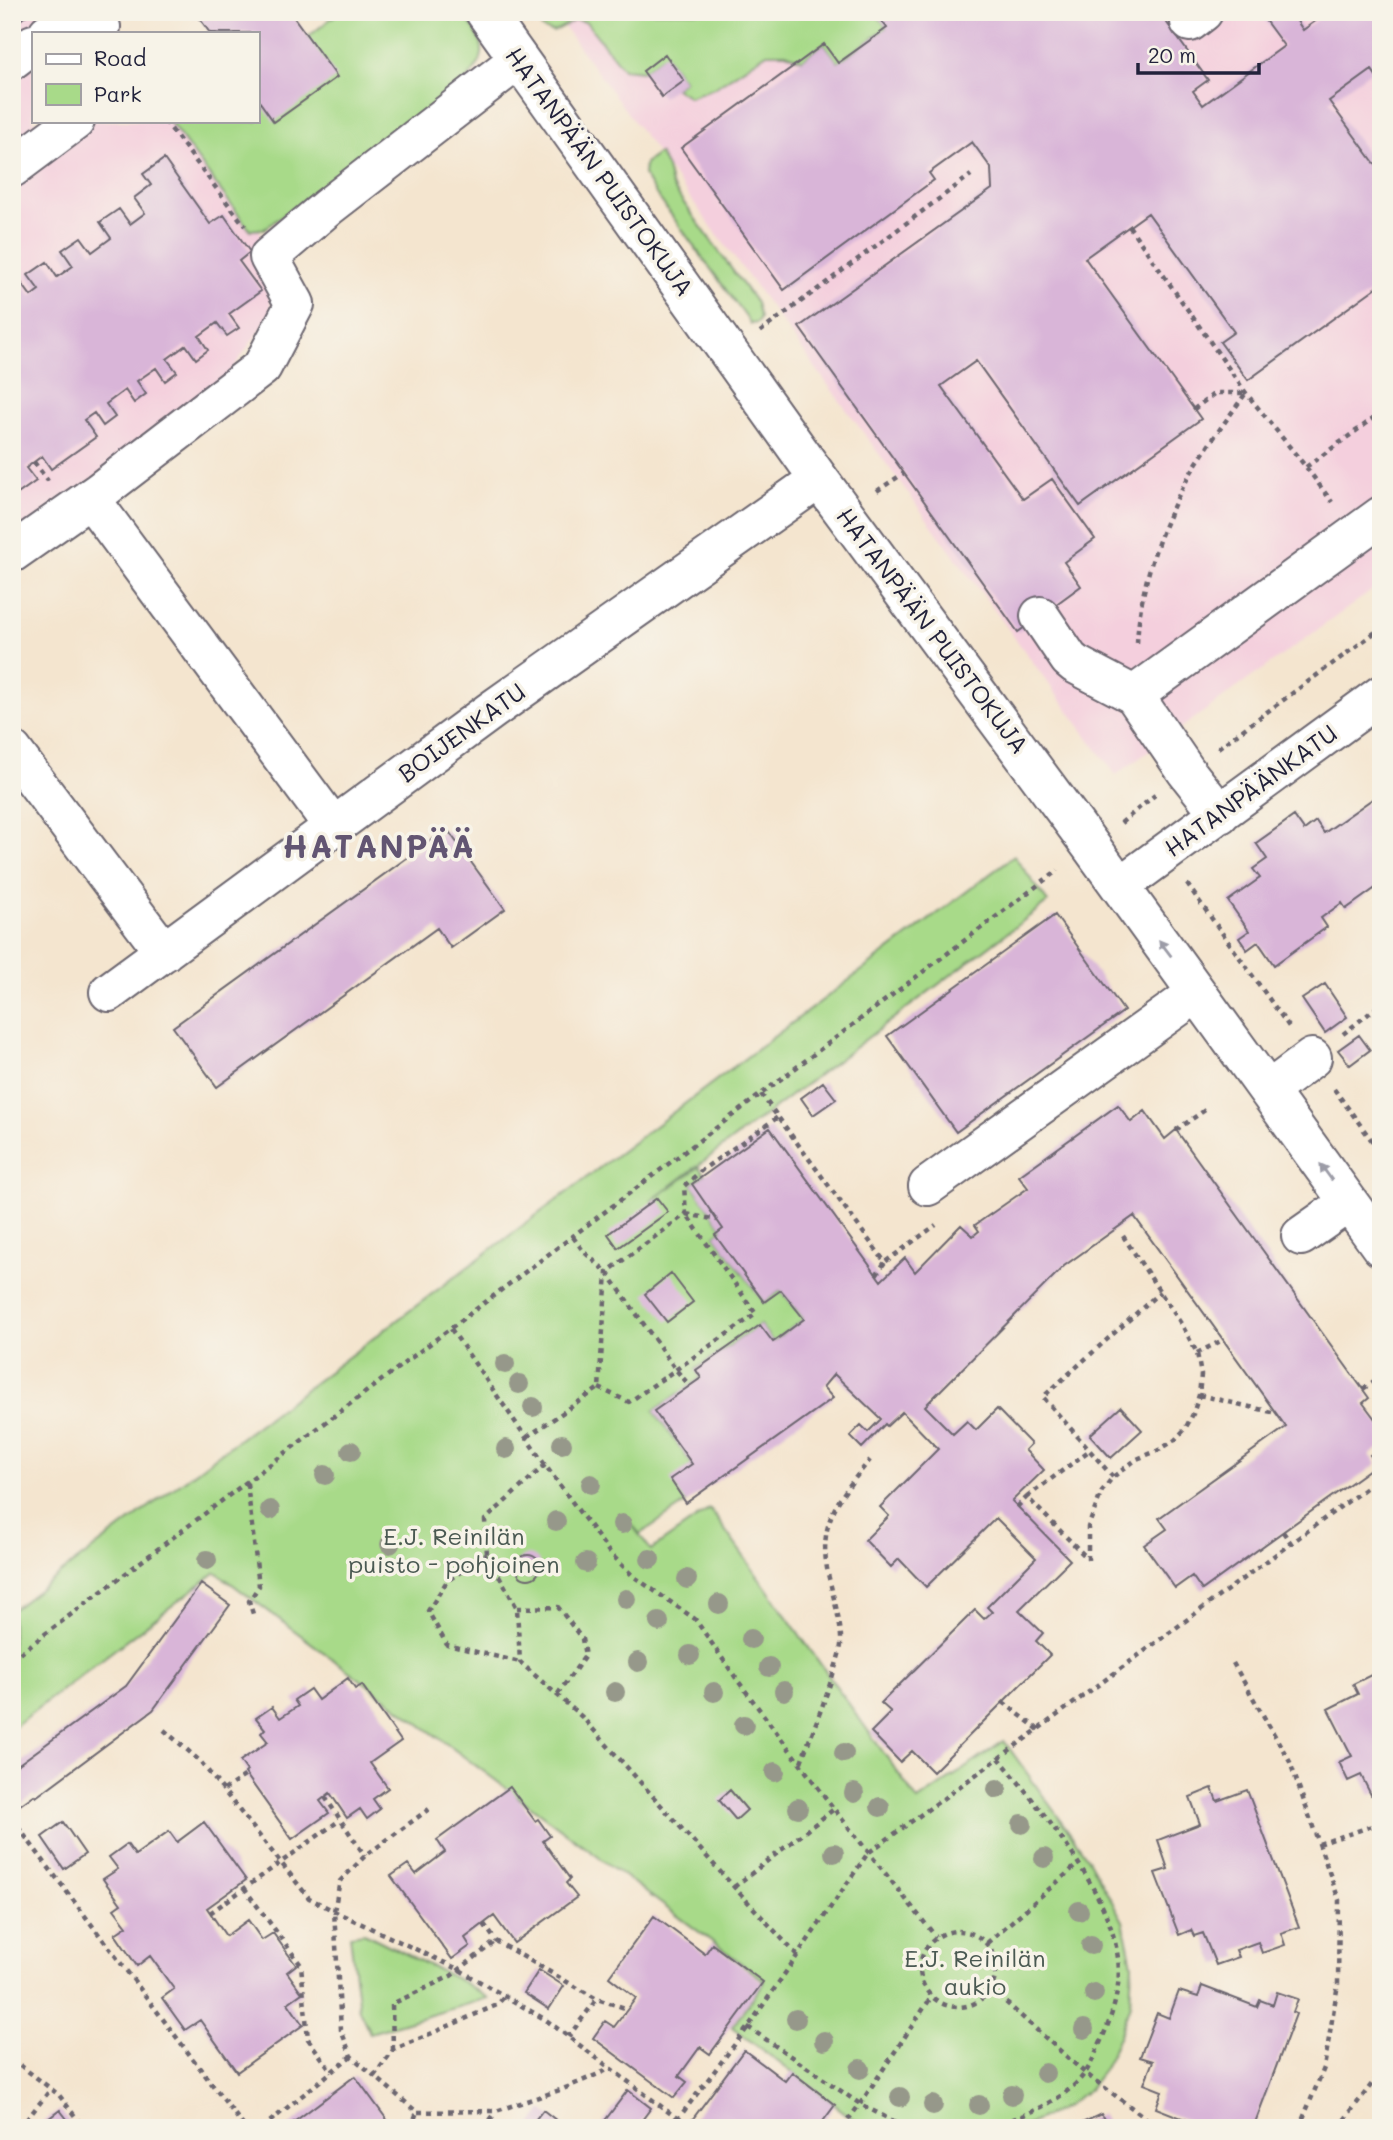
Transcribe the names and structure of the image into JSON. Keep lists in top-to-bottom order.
{
  "streets": {
    "street": ["HATANPÄÄN PUISTOKUJA", "BOIJENKATU", "HATANPÄÄNKATU"]
  },
  "crossings": [
    ["HATANPÄÄN PUISTOKUJA", "BOIJENKATU"],
    ["HATANPÄÄN PUISTOKUJA", "HATANPÄÄNKATU"]
  ],
  "districts": ["HATANPÄÄ"],
  "parks": ["E.J. Reinilän puisto - pohjoinen", "E.J. Reinilän aukio"],
  "legend": ["Road", "Park"],
  "scale_bar": "20 m"
}
